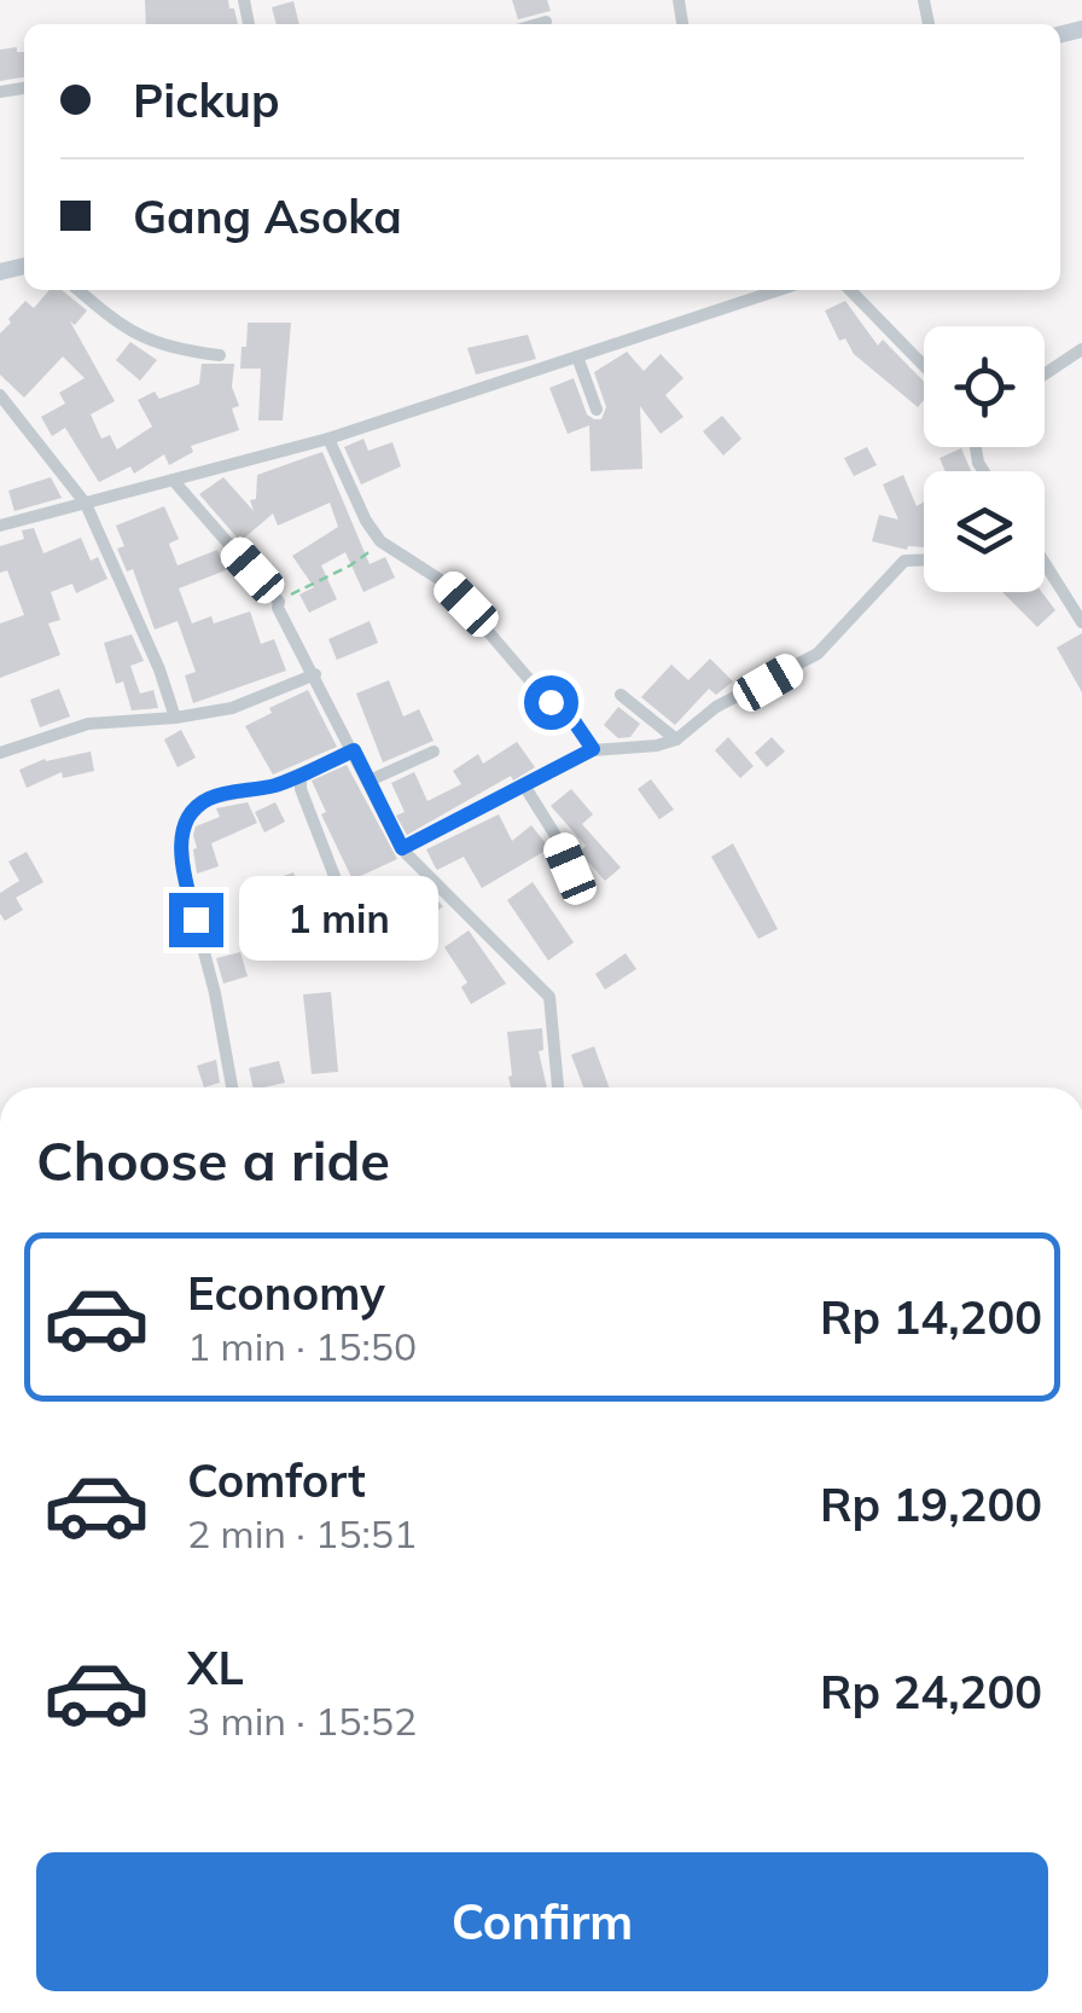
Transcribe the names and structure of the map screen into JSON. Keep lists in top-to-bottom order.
{
  "page": {
    "banner": ["Pickup", "Gang Asoka"],
    "bubble": "1 min",
    "heading": "Choose a ride",
    "list": [
      {
        "name": "Economy",
        "note": "1 min · 15:50",
        "value": "Rp 14,200"
      },
      {
        "name": "Comfort",
        "note": "2 min · 15:51",
        "value": "Rp 19,200"
      },
      {
        "name": "XL",
        "note": "3 min · 15:52",
        "value": "Rp 24,200"
      }
    ],
    "buttons": "Confirm"
  }
}
